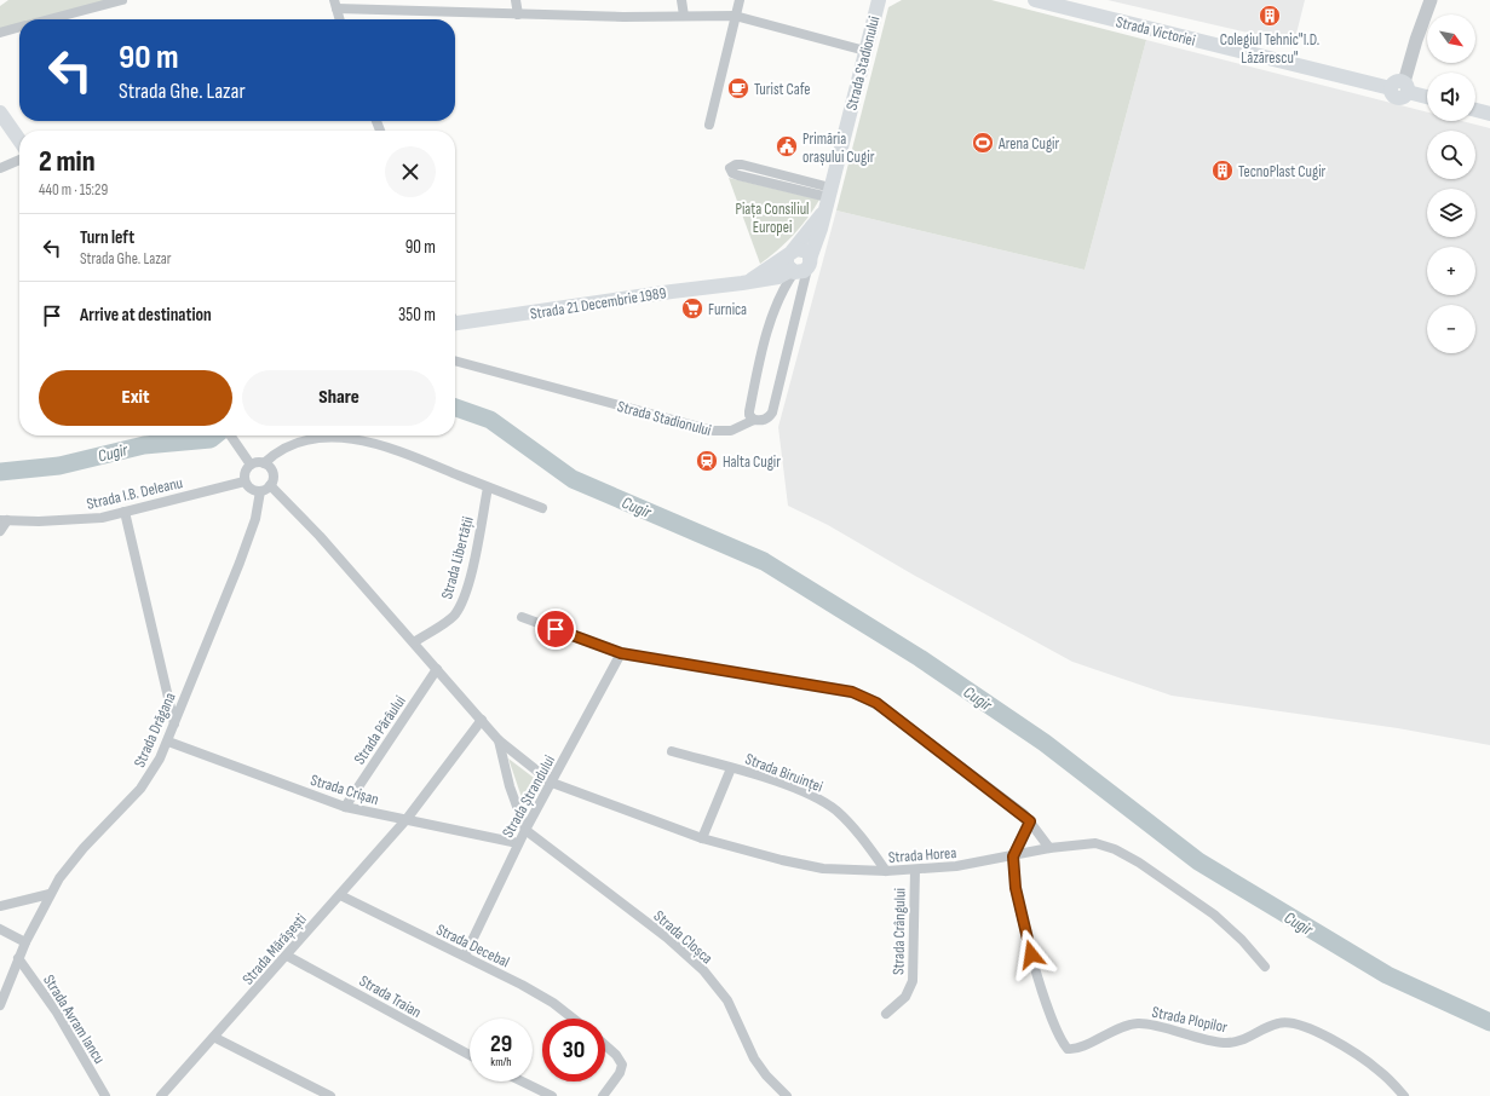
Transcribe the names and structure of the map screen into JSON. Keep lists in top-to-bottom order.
{
  "streets": {
    "main road": ["Strada Victoriei", "Strada Stadionului", "Strada 21 Decembrie 1989"],
    "street": [
      "Strada I.B. Deleanu",
      "Strada Libertății",
      "Strada Drăgana",
      "Strada Pârâului",
      "Strada Biruinței",
      "Strada Crișan",
      "Strada Ștrandului",
      "Strada Horea",
      "Strada Crângului",
      "Strada Cloșca",
      "Strada Decebal",
      "Strada Mărășești",
      "Strada Traian",
      "Strada Avram Iancu",
      "Strada Plopilor"
    ]
  },
  "crossings": [
    ["Strada Stadionului", "Strada 21 Decembrie 1989"],
    ["Strada I.B. Deleanu", "Strada Drăgana"],
    ["Strada Drăgana", "Strada Crișan"],
    ["Strada Drăgana", "Strada Avram Iancu"],
    ["Strada Pârâului", "Strada Crișan"],
    ["Strada Biruinței", "Strada Horea"],
    ["Strada Crișan", "Strada Ștrandului"],
    ["Strada Crișan", "Strada Mărășești"],
    ["Strada Ștrandului", "Strada Horea"],
    ["Strada Ștrandului", "Strada Cloșca"],
    ["Strada Ștrandului", "Strada Decebal"],
    ["Strada Horea", "Strada Crângului"],
    ["Strada Horea", "Strada Plopilor"],
    ["Strada Decebal", "Strada Mărășești"],
    ["Strada Mărășești", "Strada Traian"]
  ],
  "water": ["Cugir"],
  "parks": ["Piața Consiliul Europei"],
  "places": {
    "building": ["Colegiul Tehnic\"I.D. Lăzărescu\"", "TecnoPlast Cugir"],
    "cafe": ["Turist Cafe"],
    "sports": ["Arena Cugir"],
    "public building": ["Primăria orașului Cugir"],
    "supermarket": ["Furnica"],
    "station": ["Halta Cugir"]
  },
  "north": "bottom right",
  "page": {
    "map_buttons": ["+", "−"],
    "turn": ["90 m", "Strada Ghe. Lazar"],
    "heading": ["2 min", "440 m · 15:29"],
    "list": [
      {
        "name": "Turn left",
        "note": "Strada Ghe. Lazar",
        "value": "90 m"
      },
      {
        "name": "Arrive at destination",
        "value": "350 m"
      }
    ],
    "buttons": ["Exit", "Share"],
    "speed": "29 km/h",
    "limit": "30"
  }
}
